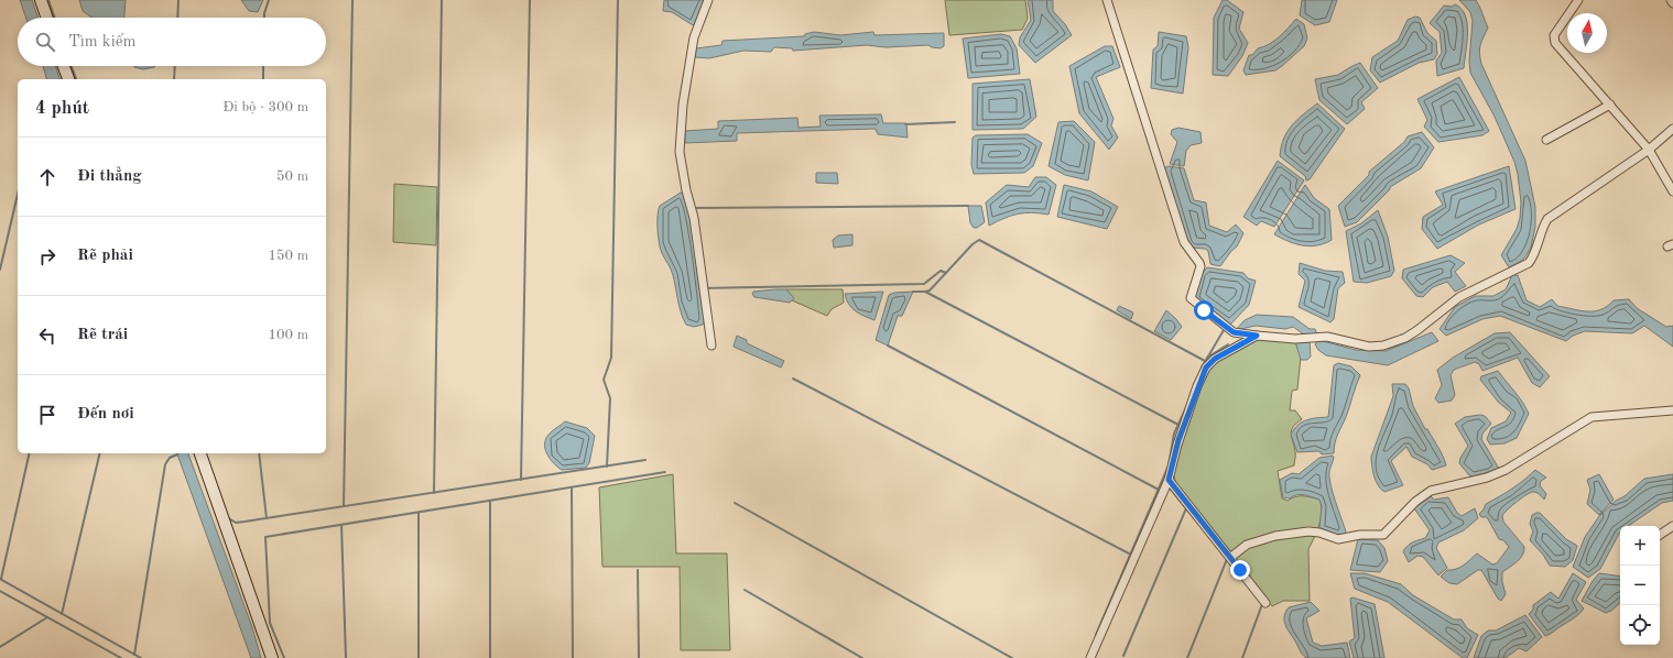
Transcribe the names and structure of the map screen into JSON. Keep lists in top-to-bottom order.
{
  "north": "top",
  "page": {
    "search": "Tìm kiếm",
    "heading": ["4 phút", "Đi bộ · 300 m"],
    "list": [
      ["Đi thẳng", "50 m"],
      ["Rẽ phải", "150 m"],
      ["Rẽ trái", "100 m"],
      "Đến nơi"
    ],
    "map_buttons": ["+", "−"]
  }
}
